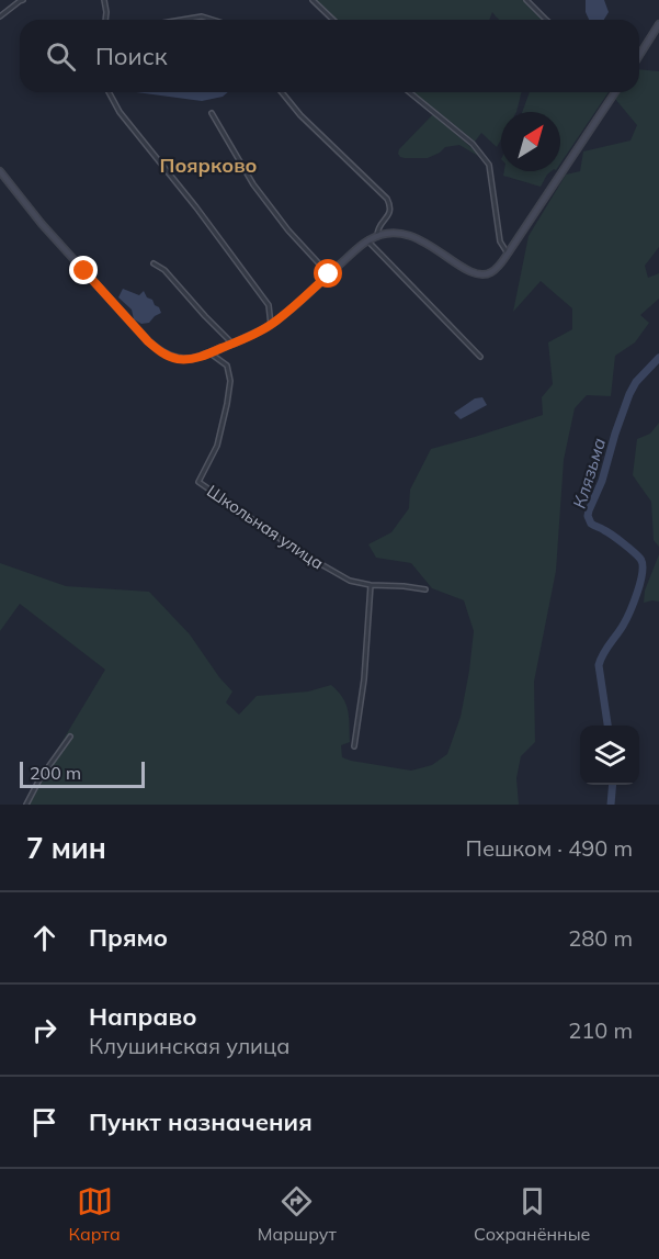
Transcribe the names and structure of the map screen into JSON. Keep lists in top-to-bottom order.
{
  "streets": {
    "street": ["Школьная улица"]
  },
  "districts": ["Поярково"],
  "water": ["Клязьма"],
  "scale_bar": "200 m",
  "north": "top right",
  "page": {
    "search": "Поиск",
    "scale": "200 m",
    "heading": ["7 мин", "Пешком · 490 m"],
    "list": [
      ["Прямо", "280 m"],
      ["Направо", "Клушинская улица", "210 m"],
      "Пункт назначения"
    ],
    "nav": ["Карта", "Маршрут", "Сохранённые"]
  }
}
